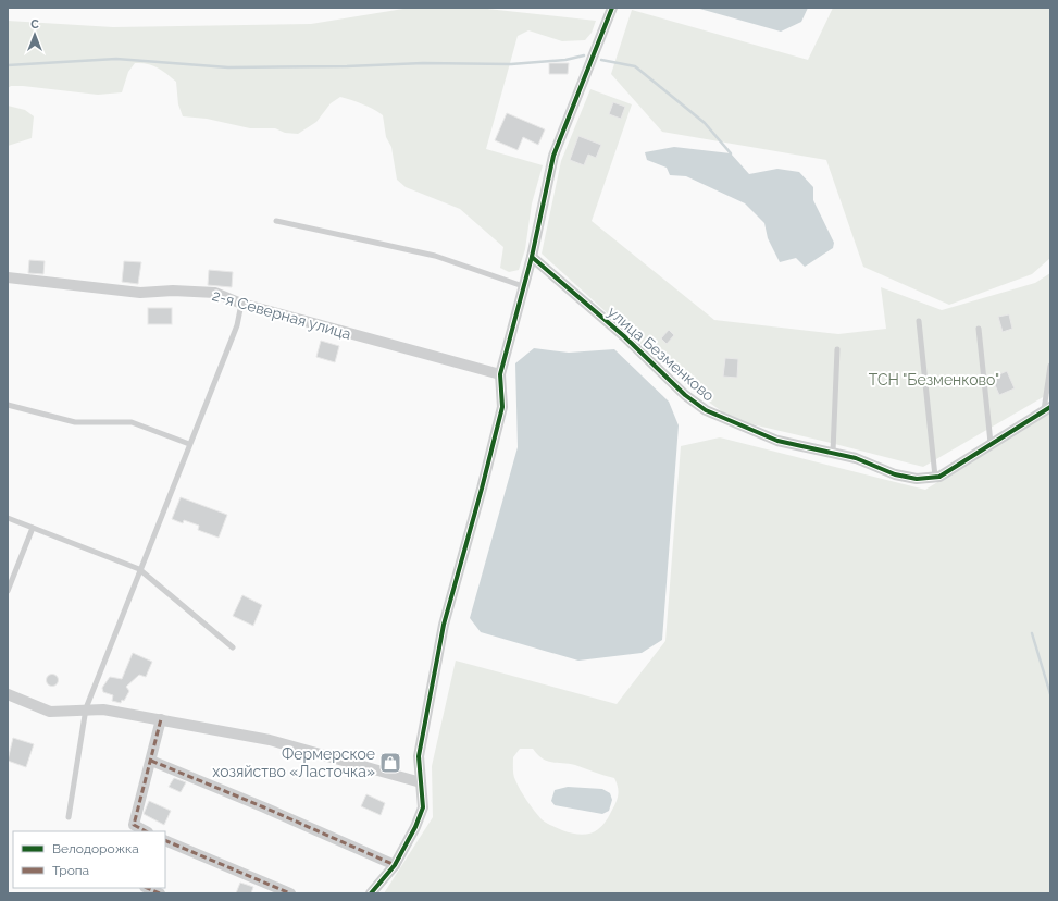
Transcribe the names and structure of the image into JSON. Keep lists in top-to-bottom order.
{
  "streets": {
    "street": ["2-я Северная улица", "улица Безменково"]
  },
  "parks": ["ТСН \"Безменково\""],
  "places": {
    "shop": ["Фермерское хозяйство «Ласточка»"]
  },
  "legend": ["Велодорожка", "Тропа"],
  "north": "top"
}
